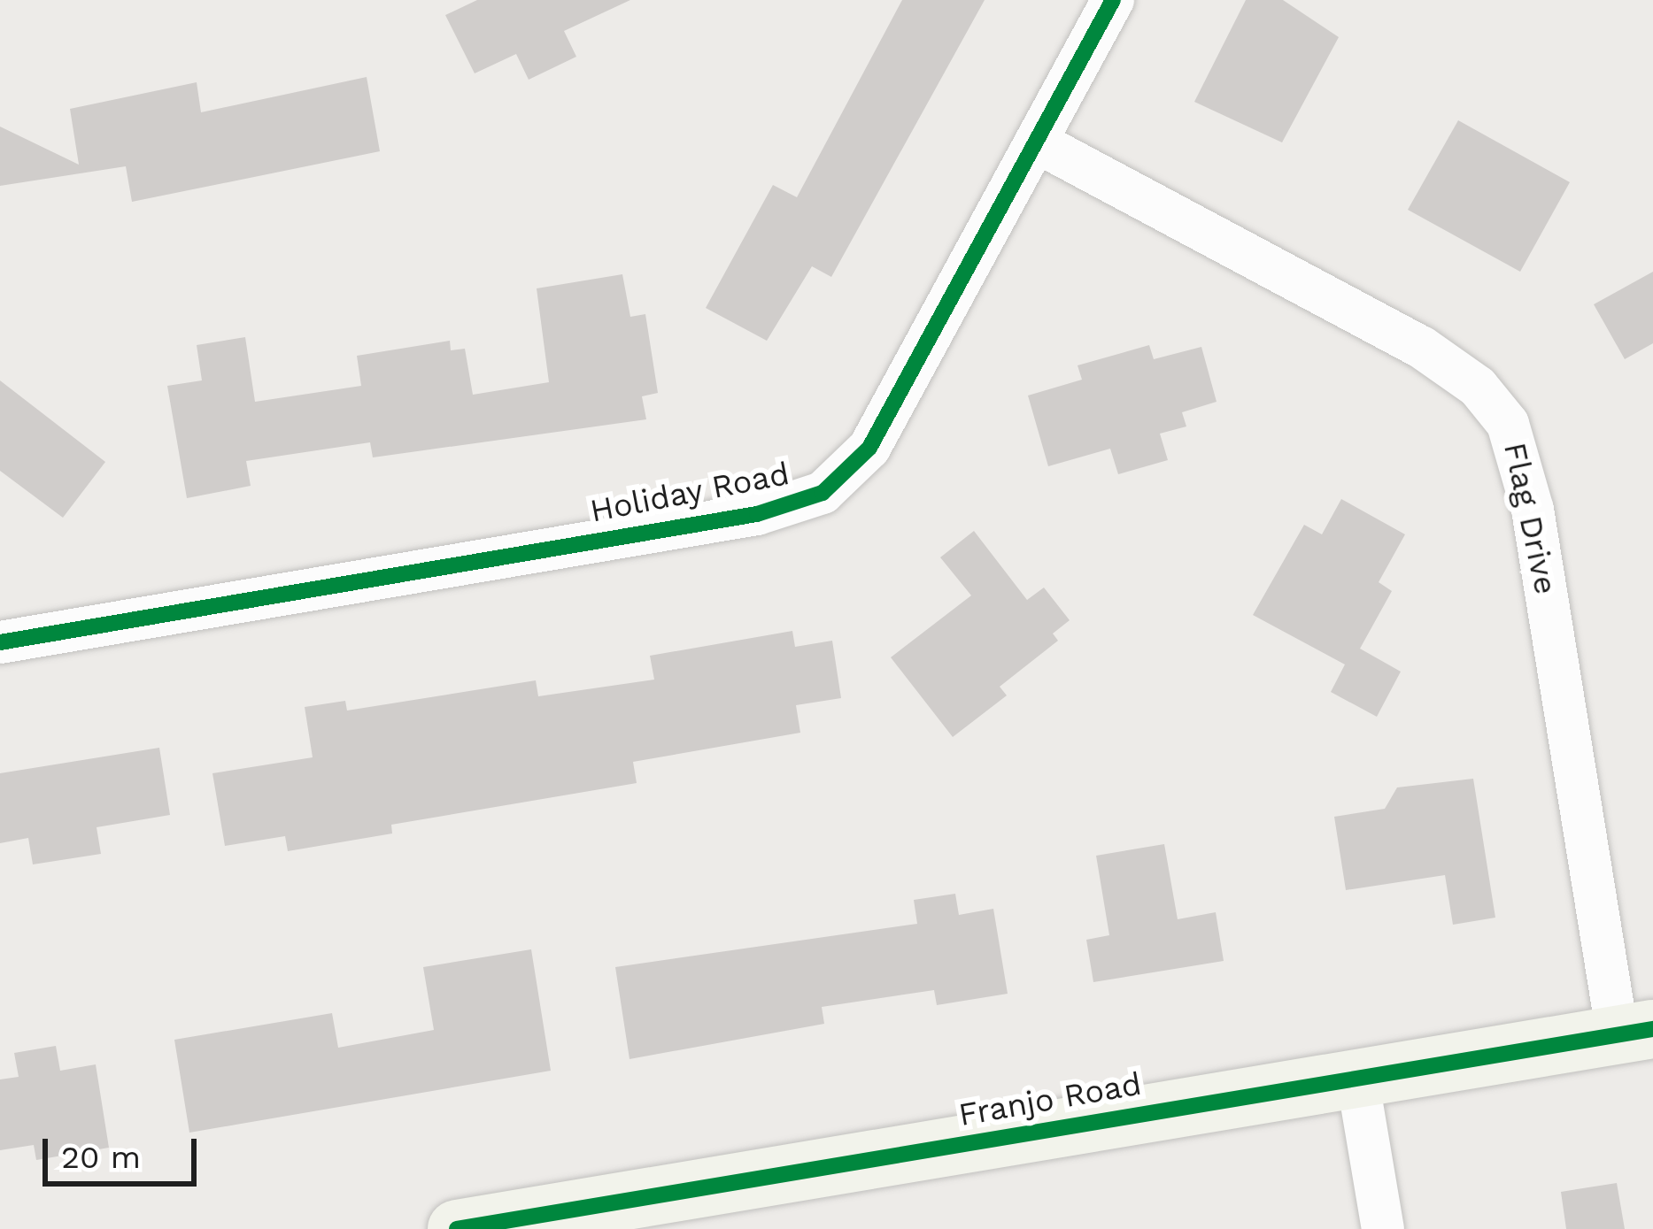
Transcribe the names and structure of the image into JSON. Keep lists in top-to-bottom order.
{
  "streets": {
    "street": ["Holiday Road", "Flag Drive", "Franjo Road"]
  },
  "crossings": [
    ["Holiday Road", "Flag Drive"],
    ["Flag Drive", "Franjo Road"]
  ],
  "scale_bar": "20 m"
}
